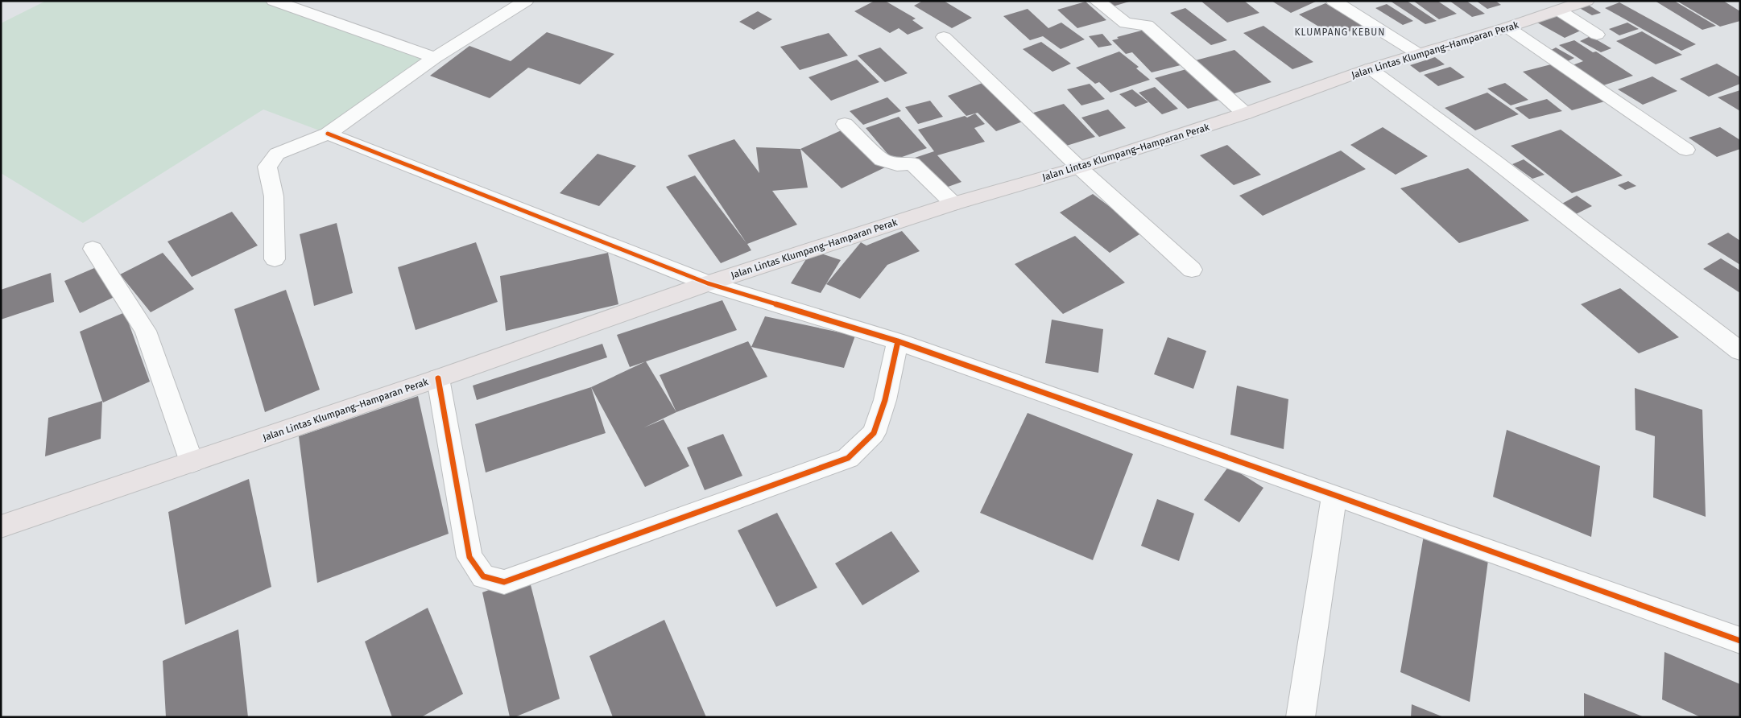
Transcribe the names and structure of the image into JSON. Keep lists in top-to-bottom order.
{
  "streets": {
    "main road": ["Jalan Lintas Klumpang–Hamparan Perak"]
  },
  "districts": ["KLUMPANG KEBUN"]
}
